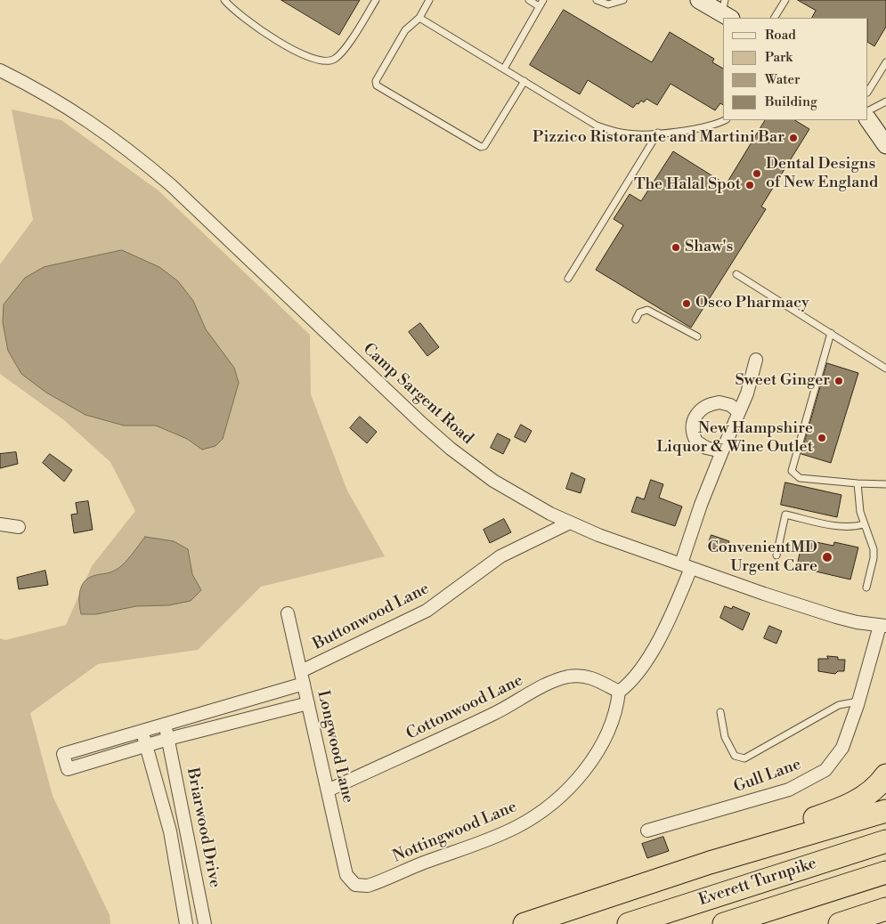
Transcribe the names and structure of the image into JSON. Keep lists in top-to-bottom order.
{
  "streets": {
    "highway": ["Everett Turnpike"],
    "street": [
      "Camp Sargent Road",
      "Buttonwood Lane",
      "Cottonwood Lane",
      "Longwood Lane",
      "Gull Lane",
      "Briarwood Drive",
      "Nottingwood Lane"
    ]
  },
  "crossings": [
    ["Camp Sargent Road", "Buttonwood Lane"],
    ["Camp Sargent Road", "Gull Lane"],
    ["Buttonwood Lane", "Longwood Lane"],
    ["Cottonwood Lane", "Longwood Lane"],
    ["Cottonwood Lane", "Nottingwood Lane"],
    ["Longwood Lane", "Nottingwood Lane"]
  ],
  "places": [
    "Pizzico Ristorante and Martini Bar",
    "Dental Designs of New England",
    "The Halal Spot",
    "Shaw's",
    "Osco Pharmacy",
    "Sweet Ginger",
    "New Hampshire Liquor & Wine Outlet",
    "ConvenientMD Urgent Care"
  ],
  "legend": [
    "Road",
    "Park",
    "Water",
    "Building"
  ]
}
